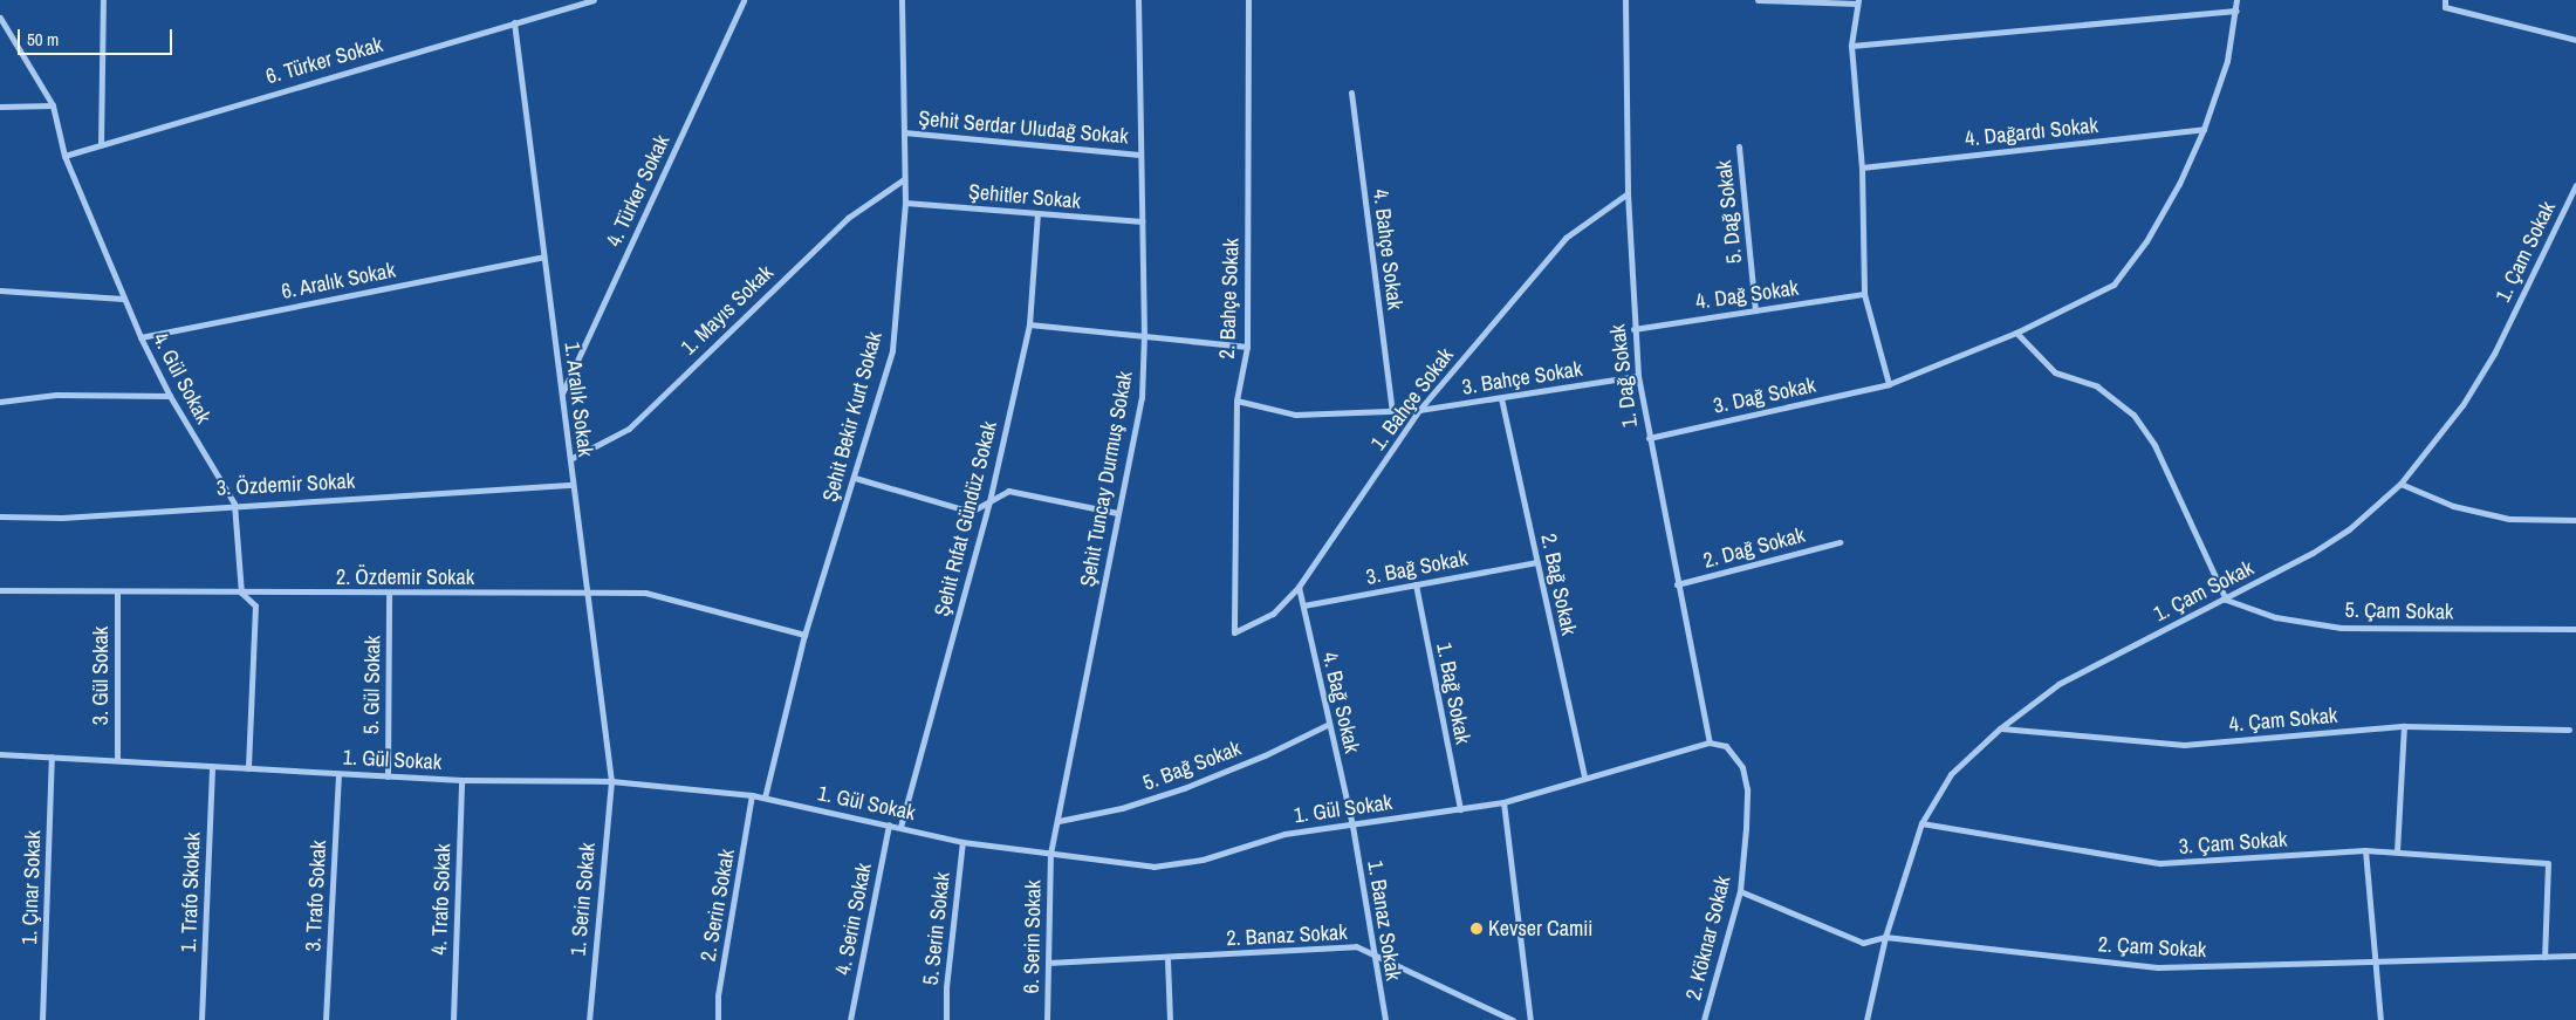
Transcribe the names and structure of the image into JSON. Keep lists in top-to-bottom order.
{
  "streets": {
    "street": [
      "6. Türker Sokak",
      "Şehit Serdar UIudağ Sokak",
      "4. Dağardı Sokak",
      "4. Türker Sokak",
      "Şehitler Sokak",
      "5. Dağ Sokak",
      "4. Bahçe Sokak",
      "1. Çam Sokak",
      "6. Aralık Sokak",
      "4. Dağ Sokak",
      "2. Bahçe Sokak",
      "1. Mayıs Sokak",
      "1. Dağ Sokak",
      "4. Gül Sokak",
      "3. Bahçe Sokak",
      "3. Dağ Sokak",
      "1. Aralık Sokak",
      "1. Bahçe Sokak",
      "Şehit Bekir Kurt Sokak",
      "Şehit Tuncay Durmuş Sokak",
      "3. Özdemir Sokak",
      "Şehit Rıfat Gündüz Sokak",
      "2. Dağ Sokak",
      "3. Bağ Sokak",
      "2. Özdemir Sokak",
      "2. Bağ Sokak",
      "5. Çam Sokak",
      "3. Gül Sokak",
      "5. Gül Sokak",
      "1. Bağ Sokak",
      "4. Bağ Sokak",
      "4. Çam Sokak",
      "1. Gül Sokak",
      "5. Bağ Sokak",
      "3. Çam Sokak",
      "1. Çınar Sokak",
      "1. Trafo Skokak",
      "3. Trafo Sokak",
      "4. Trafo Sokak",
      "1. Serin Sokak",
      "2. Serin Sokak",
      "4. Serin Sokak",
      "1. Banaz Sokak",
      "5. Serin Sokak",
      "2. Banaz Sokak",
      "6. Serin Sokak",
      "2. Köknar Sokak",
      "2. Çam Sokak"
    ]
  },
  "crossings": [
    ["6. Türker Sokak", "4. Gül Sokak"],
    ["6. Türker Sokak", "1. Aralık Sokak"],
    ["Şehit Serdar UIudağ Sokak", "Şehit Bekir Kurt Sokak"],
    ["Şehit Serdar UIudağ Sokak", "Şehit Tuncay Durmuş Sokak"],
    ["4. Dağardı Sokak", "3. Dağ Sokak"],
    ["4. Türker Sokak", "1. Aralık Sokak"],
    ["Şehitler Sokak", "Şehit Bekir Kurt Sokak"],
    ["Şehitler Sokak", "Şehit Tuncay Durmuş Sokak"],
    ["Şehitler Sokak", "Şehit Rıfat Gündüz Sokak"],
    ["5. Dağ Sokak", "4. Dağ Sokak"],
    ["4. Bahçe Sokak", "3. Bahçe Sokak"],
    ["1. Çam Sokak", "5. Çam Sokak"],
    ["1. Çam Sokak", "4. Çam Sokak"],
    ["1. Çam Sokak", "3. Çam Sokak"],
    ["1. Çam Sokak", "2. Çam Sokak"],
    ["6. Aralık Sokak", "4. Gül Sokak"],
    ["6. Aralık Sokak", "1. Aralık Sokak"],
    ["4. Dağ Sokak", "1. Dağ Sokak"],
    ["2. Bahçe Sokak", "3. Bahçe Sokak"],
    ["2. Bahçe Sokak", "1. Bahçe Sokak"],
    ["1. Mayıs Sokak", "1. Aralık Sokak"],
    ["1. Mayıs Sokak", "Şehit Bekir Kurt Sokak"],
    ["1. Dağ Sokak", "3. Bahçe Sokak"],
    ["1. Dağ Sokak", "3. Dağ Sokak"],
    ["1. Dağ Sokak", "1. Bahçe Sokak"],
    ["1. Dağ Sokak", "2. Dağ Sokak"],
    ["1. Dağ Sokak", "1. Gül Sokak"],
    ["1. Dağ Sokak", "2. Köknar Sokak"],
    ["4. Gül Sokak", "3. Özdemir Sokak"],
    ["4. Gül Sokak", "2. Özdemir Sokak"],
    ["4. Gül Sokak", "1. Gül Sokak"],
    ["3. Bahçe Sokak", "1. Bahçe Sokak"],
    ["3. Bahçe Sokak", "2. Bağ Sokak"],
    ["1. Aralık Sokak", "3. Özdemir Sokak"],
    ["1. Aralık Sokak", "2. Özdemir Sokak"],
    ["1. Aralık Sokak", "1. Gül Sokak"],
    ["1. Aralık Sokak", "1. Serin Sokak"],
    ["1. Bahçe Sokak", "4. Bağ Sokak"],
    ["Şehit Bekir Kurt Sokak", "2. Özdemir Sokak"],
    ["Şehit Bekir Kurt Sokak", "1. Gül Sokak"],
    ["Şehit Tuncay Durmuş Sokak", "1. Gül Sokak"],
    ["Şehit Tuncay Durmuş Sokak", "5. Bağ Sokak"],
    ["Şehit Tuncay Durmuş Sokak", "6. Serin Sokak"],
    ["Şehit Rıfat Gündüz Sokak", "1. Gül Sokak"],
    ["3. Bağ Sokak", "2. Bağ Sokak"],
    ["3. Bağ Sokak", "1. Bağ Sokak"],
    ["3. Bağ Sokak", "4. Bağ Sokak"],
    ["2. Özdemir Sokak", "3. Gül Sokak"],
    ["2. Özdemir Sokak", "5. Gül Sokak"],
    ["2. Bağ Sokak", "1. Gül Sokak"],
    ["3. Gül Sokak", "1. Gül Sokak"],
    ["5. Gül Sokak", "1. Gül Sokak"],
    ["1. Bağ Sokak", "1. Gül Sokak"],
    ["4. Bağ Sokak", "1. Gül Sokak"],
    ["4. Bağ Sokak", "5. Bağ Sokak"],
    ["4. Bağ Sokak", "1. Banaz Sokak"],
    ["1. Gül Sokak", "1. Çınar Sokak"],
    ["1. Gül Sokak", "1. Trafo Skokak"],
    ["1. Gül Sokak", "3. Trafo Sokak"],
    ["1. Gül Sokak", "4. Trafo Sokak"],
    ["1. Gül Sokak", "1. Serin Sokak"],
    ["1. Gül Sokak", "2. Serin Sokak"],
    ["1. Gül Sokak", "4. Serin Sokak"],
    ["1. Gül Sokak", "1. Banaz Sokak"],
    ["1. Gül Sokak", "5. Serin Sokak"],
    ["1. Gül Sokak", "6. Serin Sokak"],
    ["1. Gül Sokak", "2. Köknar Sokak"],
    ["3. Çam Sokak", "2. Çam Sokak"],
    ["1. Banaz Sokak", "2. Banaz Sokak"],
    ["2. Banaz Sokak", "6. Serin Sokak"],
    ["2. Köknar Sokak", "2. Çam Sokak"]
  ],
  "places": ["Kevser Camii"],
  "scale_bar": "50 m"
}
